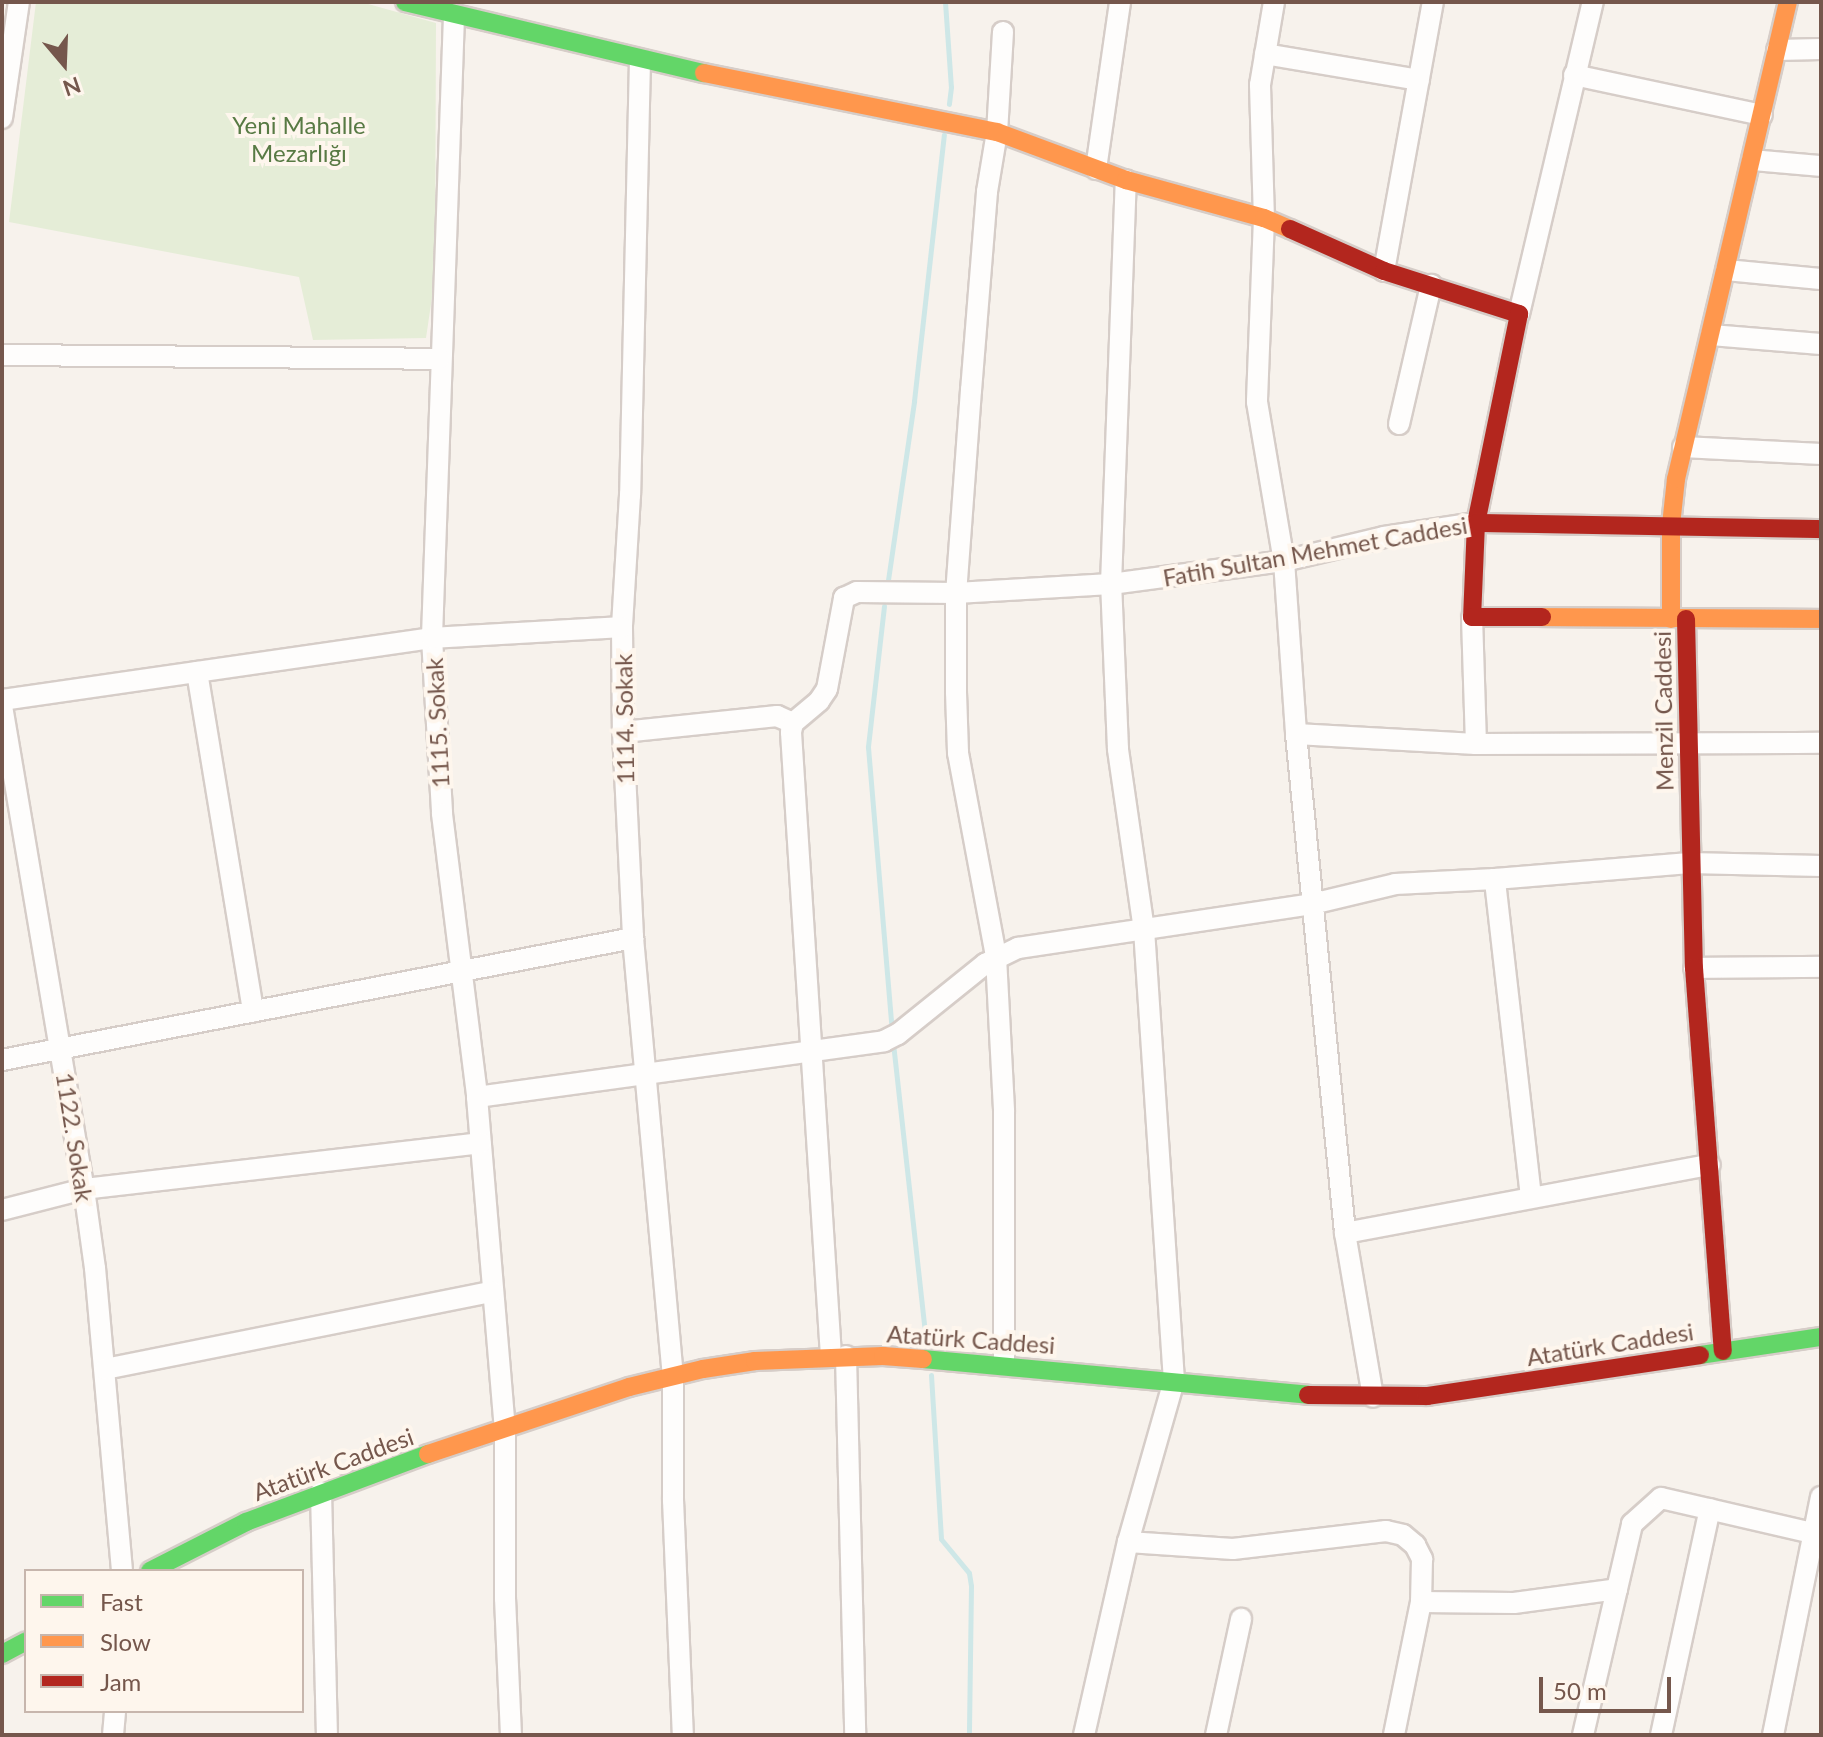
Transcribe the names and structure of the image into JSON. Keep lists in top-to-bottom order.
{
  "streets": {
    "street": [
      "Fatih Sultan Mehmet Caddesi",
      "Menzil Caddesi",
      "1114. Sokak",
      "1115. Sokak",
      "1122. Sokak",
      "Atatürk Caddesi"
    ]
  },
  "crossings": [
    ["Fatih Sultan Mehmet Caddesi", "Menzil Caddesi"],
    ["Menzil Caddesi", "Atatürk Caddesi"],
    ["1114. Sokak", "Atatürk Caddesi"],
    ["1115. Sokak", "Atatürk Caddesi"]
  ],
  "parks": ["Yeni Mahalle Mezarlığı"],
  "legend": ["Fast", "Slow", "Jam"],
  "scale_bar": "50 m",
  "north": "bottom"
}
